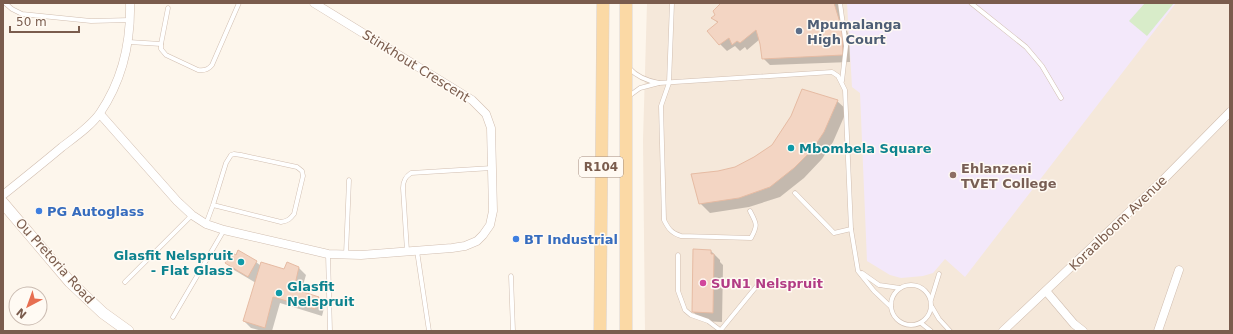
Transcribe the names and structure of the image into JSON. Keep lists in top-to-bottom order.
{
  "streets": {
    "main road": ["R104", "Ou Pretoria Road"],
    "street": ["Stinkhout Crescent", "Koraalboom Avenue"]
  },
  "places": [
    "Mpumalanga High Court",
    "Mbombela Square",
    "Ehlanzeni TVET College",
    "PG Autoglass",
    "BT Industrial",
    "Glasfit Nelspruit - Flat Glass",
    "SUN1 Nelspruit",
    "Glasfit Nelspruit"
  ],
  "scale_bar": "50 m",
  "north": "bottom left"
}
